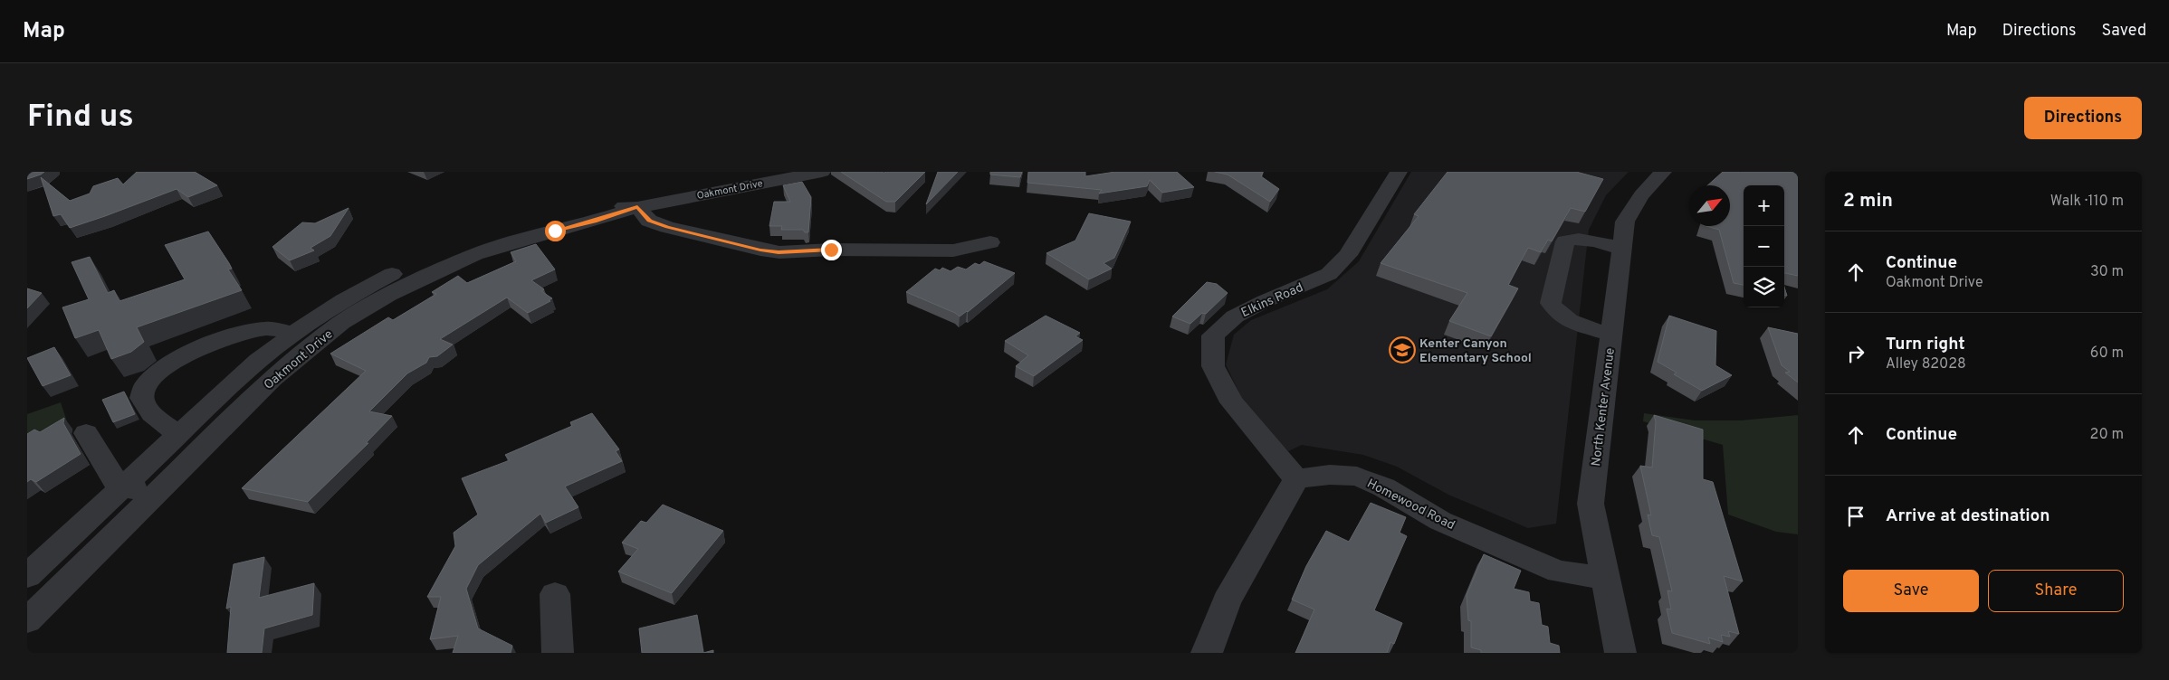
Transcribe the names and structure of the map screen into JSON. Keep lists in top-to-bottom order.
{
  "streets": {
    "street": [
      "Oakmont Drive",
      "Elkins Road",
      "North Kenter Avenue",
      "Homewood Road"
    ]
  },
  "crossings": [
    ["Elkins Road", "Homewood Road"],
    ["North Kenter Avenue", "Homewood Road"]
  ],
  "places": {
    "school or university": ["Kenter Canyon Elementary School"]
  },
  "north": "top right",
  "page": {
    "header": "Map",
    "nav": ["Map", "Directions", "Saved"],
    "buttons": [
      "Directions",
      ["Save", "Share"]
    ],
    "title": "Find us",
    "heading": ["2 min", "Walk · 110 m"],
    "map_buttons": ["+", "−"],
    "list": [
      ["Continue", "Oakmont Drive", "30 m"],
      ["Turn right", "Alley 82028", "60 m"],
      ["Continue", "20 m"],
      "Arrive at destination"
    ]
  }
}
